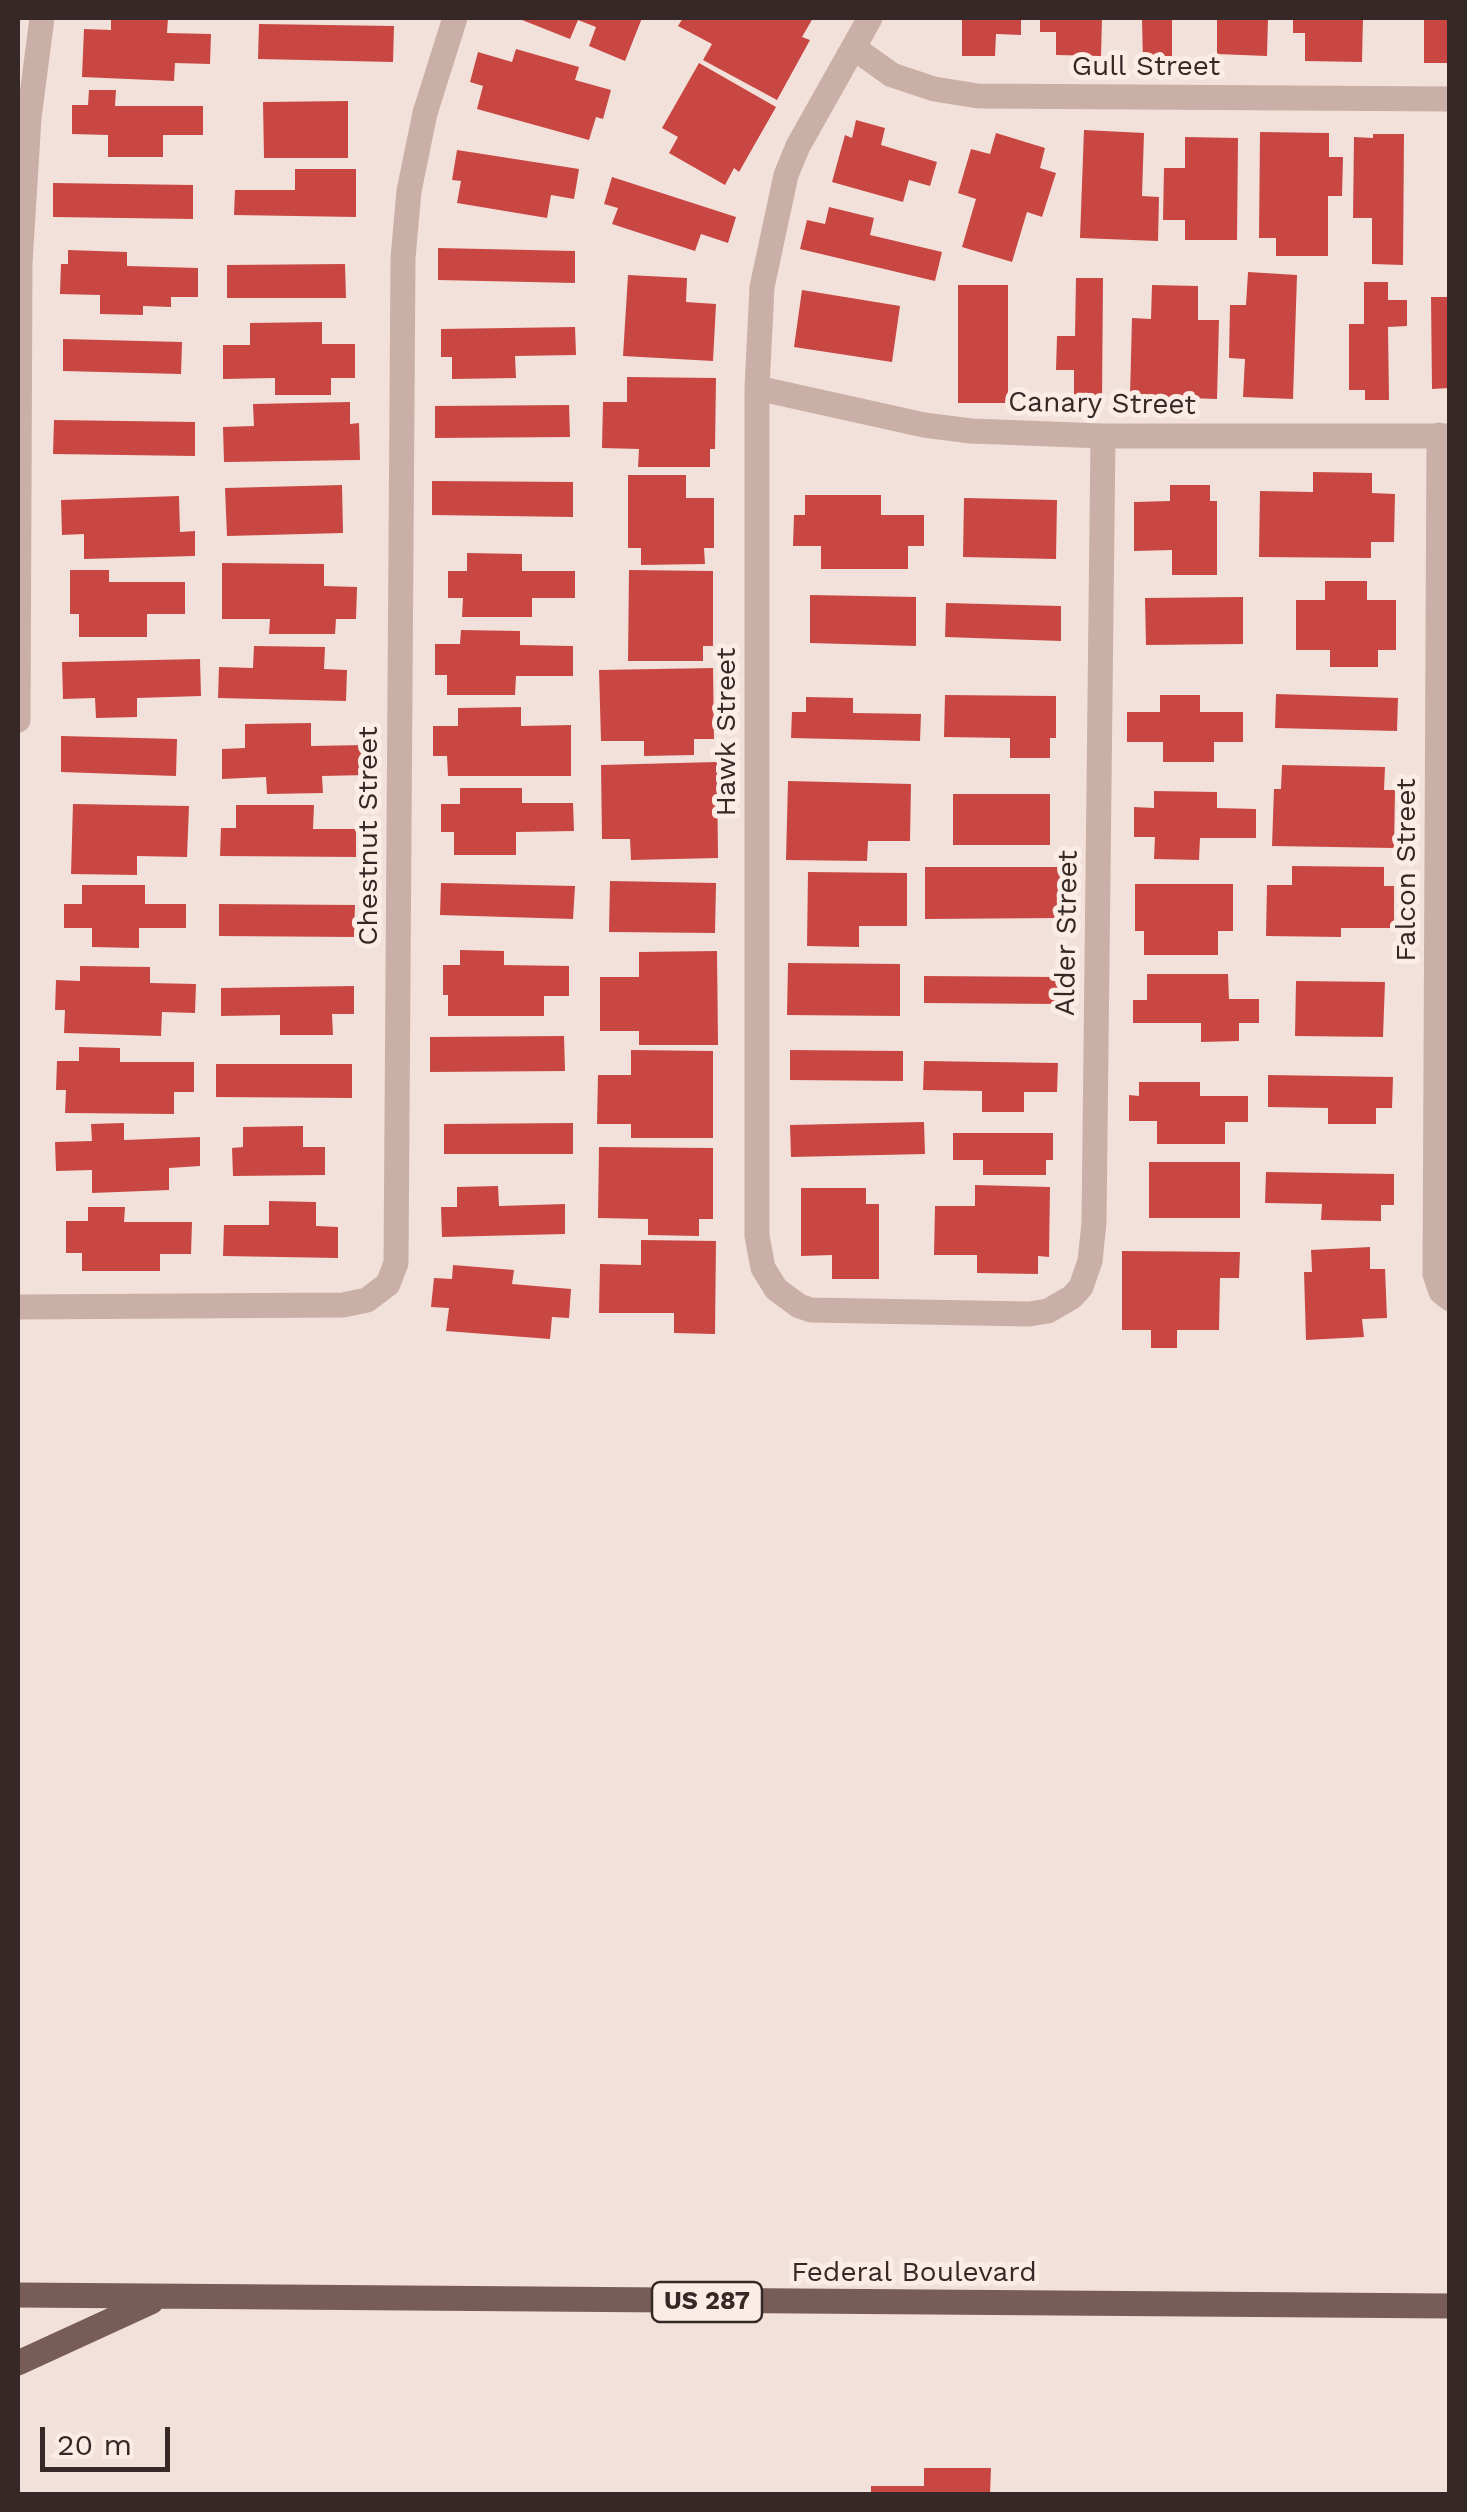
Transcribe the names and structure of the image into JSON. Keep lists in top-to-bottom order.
{
  "streets": {
    "main road": ["Federal Boulevard", "US 287"],
    "street": [
      "Gull Street",
      "Canary Street",
      "Hawk Street",
      "Chestnut Street",
      "Falcon Street",
      "Alder Street"
    ]
  },
  "crossings": [
    ["Gull Street", "Hawk Street"],
    ["Canary Street", "Hawk Street"],
    ["Canary Street", "Falcon Street"],
    ["Canary Street", "Alder Street"],
    ["Hawk Street", "Alder Street"]
  ],
  "scale_bar": "20 m"
}
